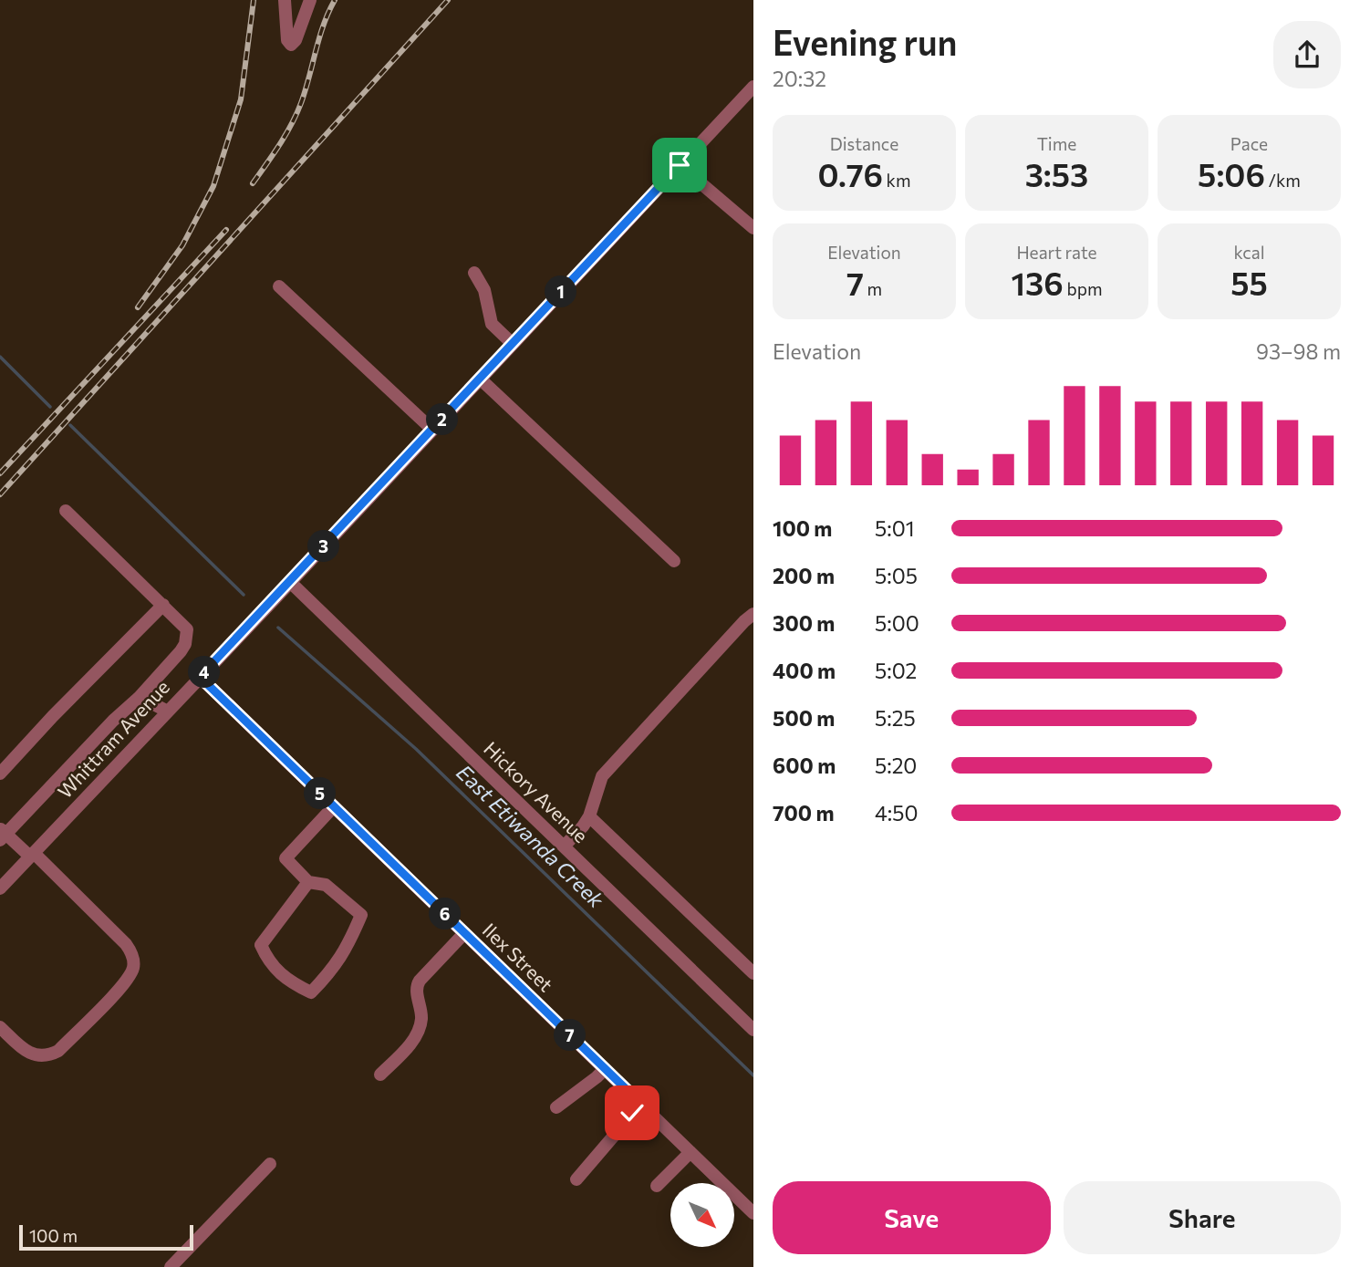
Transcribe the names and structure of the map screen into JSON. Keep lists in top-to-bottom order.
{
  "streets": {
    "street": ["Whittram Avenue", "Hickory Avenue", "Ilex Street"]
  },
  "crossings": [
    ["Whittram Avenue", "Hickory Avenue"],
    ["Whittram Avenue", "Ilex Street"]
  ],
  "water": ["East Etiwanda Creek"],
  "scale_bar": "100 m",
  "north": "bottom right",
  "page": {
    "heading": ["Evening run", "20:32"],
    "stats": [
      ["Distance", "0.76 km"],
      ["Time", "3:53"],
      ["Pace", "5:06 /km"],
      ["Elevation", "7 m"],
      ["Heart rate", "136 bpm"],
      ["kcal", "55"]
    ],
    "pins": [
      "1",
      "2",
      "3",
      "4",
      "5",
      "6",
      "7"
    ],
    "chart": ["Elevation", "93–98 m"],
    "list": [
      {
        "name": "100 m",
        "note": "5:01"
      },
      {
        "name": "200 m",
        "note": "5:05"
      },
      {
        "name": "300 m",
        "note": "5:00"
      },
      {
        "name": "400 m",
        "note": "5:02"
      },
      {
        "name": "500 m",
        "note": "5:25"
      },
      {
        "name": "600 m",
        "note": "5:20"
      },
      {
        "name": "700 m",
        "note": "4:50"
      }
    ],
    "buttons": ["Save", "Share"],
    "scale": "100 m"
  }
}
